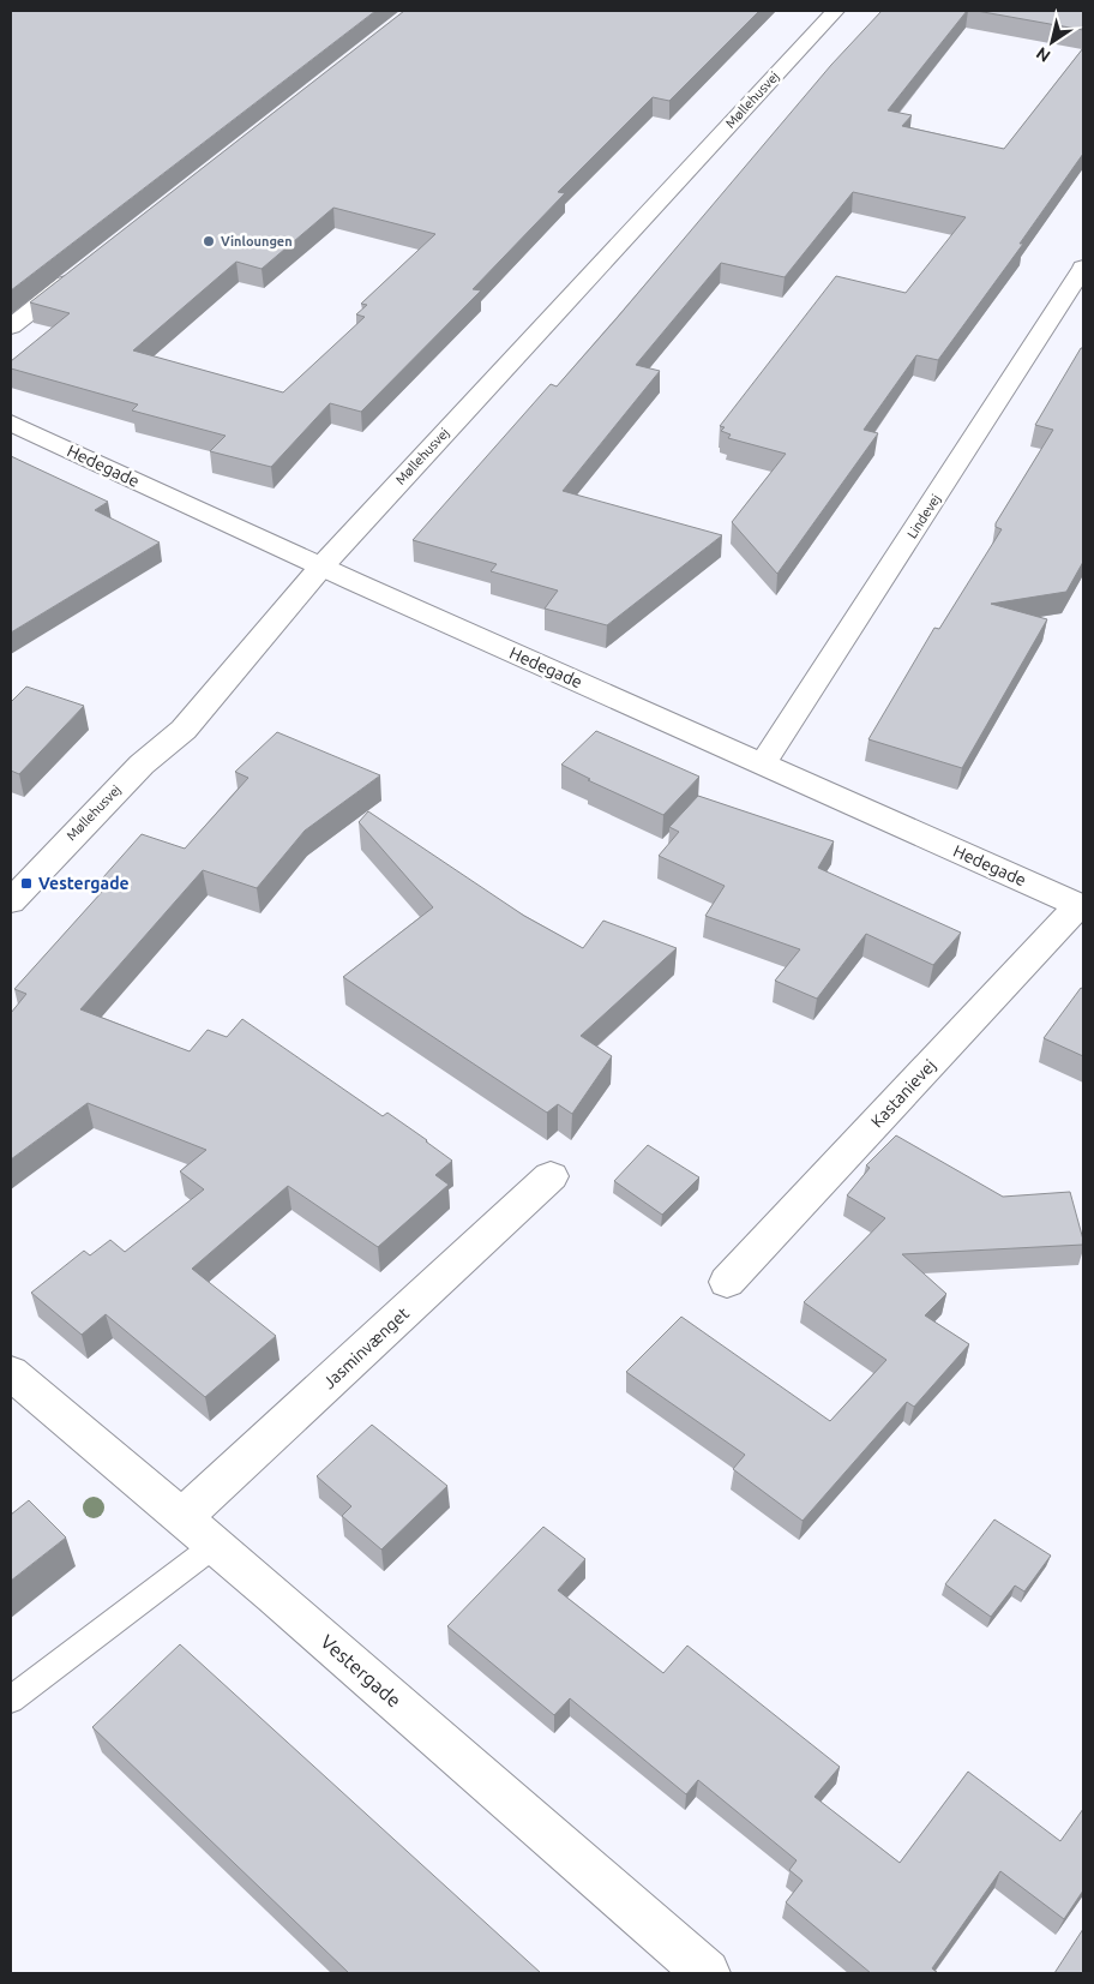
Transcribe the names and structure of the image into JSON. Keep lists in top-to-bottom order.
{
  "streets": {
    "street": [
      "Møllehusvej",
      "Hedegade",
      "Lindevej",
      "Kastanievej",
      "Jasminvænget",
      "Vestergade"
    ]
  },
  "crossings": [
    ["Møllehusvej", "Hedegade"],
    ["Hedegade", "Lindevej"],
    ["Hedegade", "Kastanievej"],
    ["Jasminvænget", "Vestergade"]
  ],
  "places": {
    "other": ["Vinloungen"],
    "transit": ["Vestergade"]
  },
  "north": "bottom left"
}
